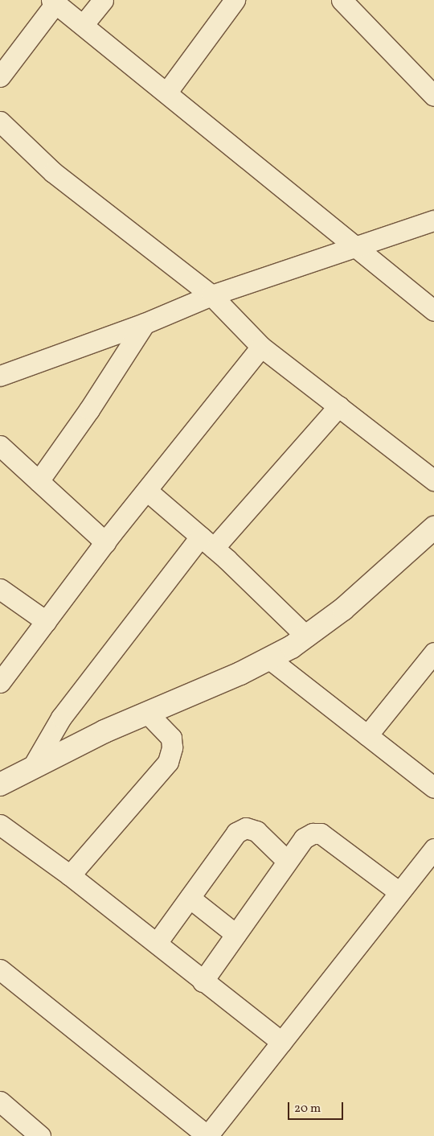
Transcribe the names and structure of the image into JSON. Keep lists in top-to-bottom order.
{
  "scale_bar": "20 m"
}
